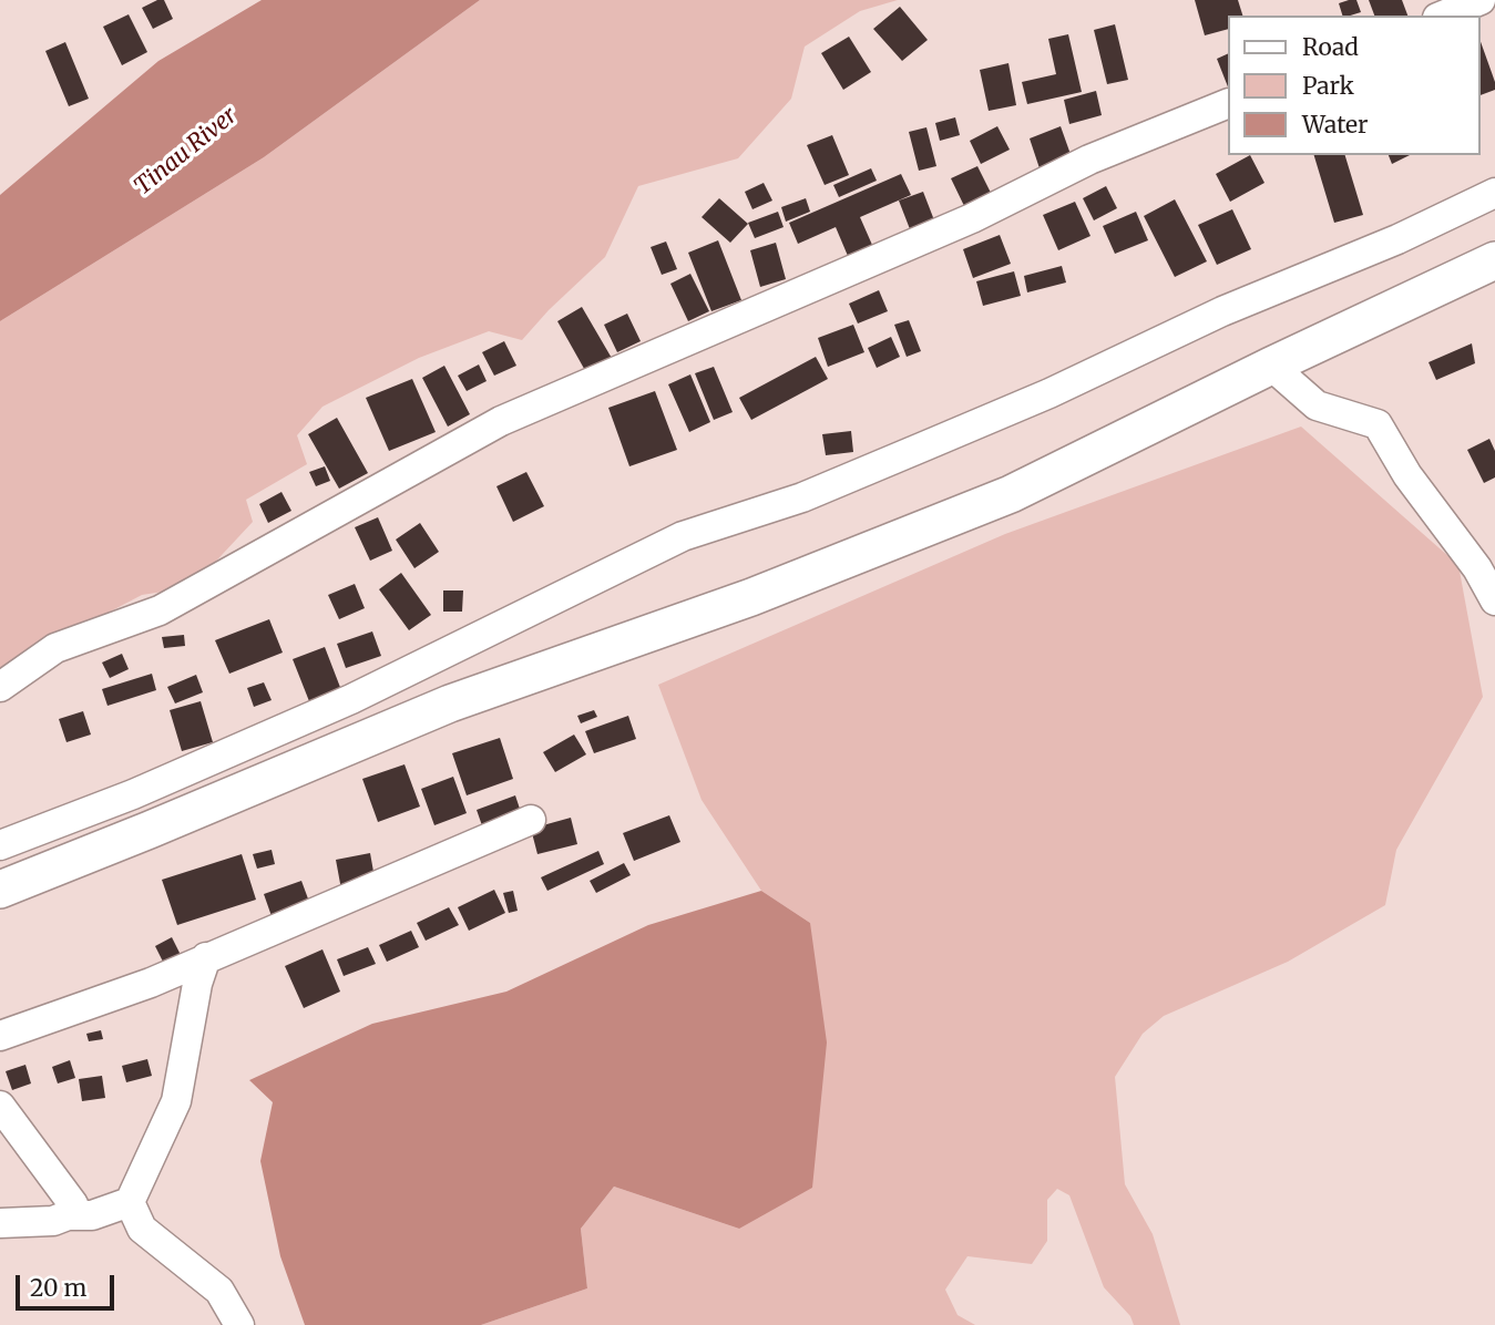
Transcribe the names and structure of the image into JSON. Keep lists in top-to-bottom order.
{
  "water": ["Tinau River"],
  "legend": ["Road", "Park", "Water"],
  "scale_bar": "20 m"
}
